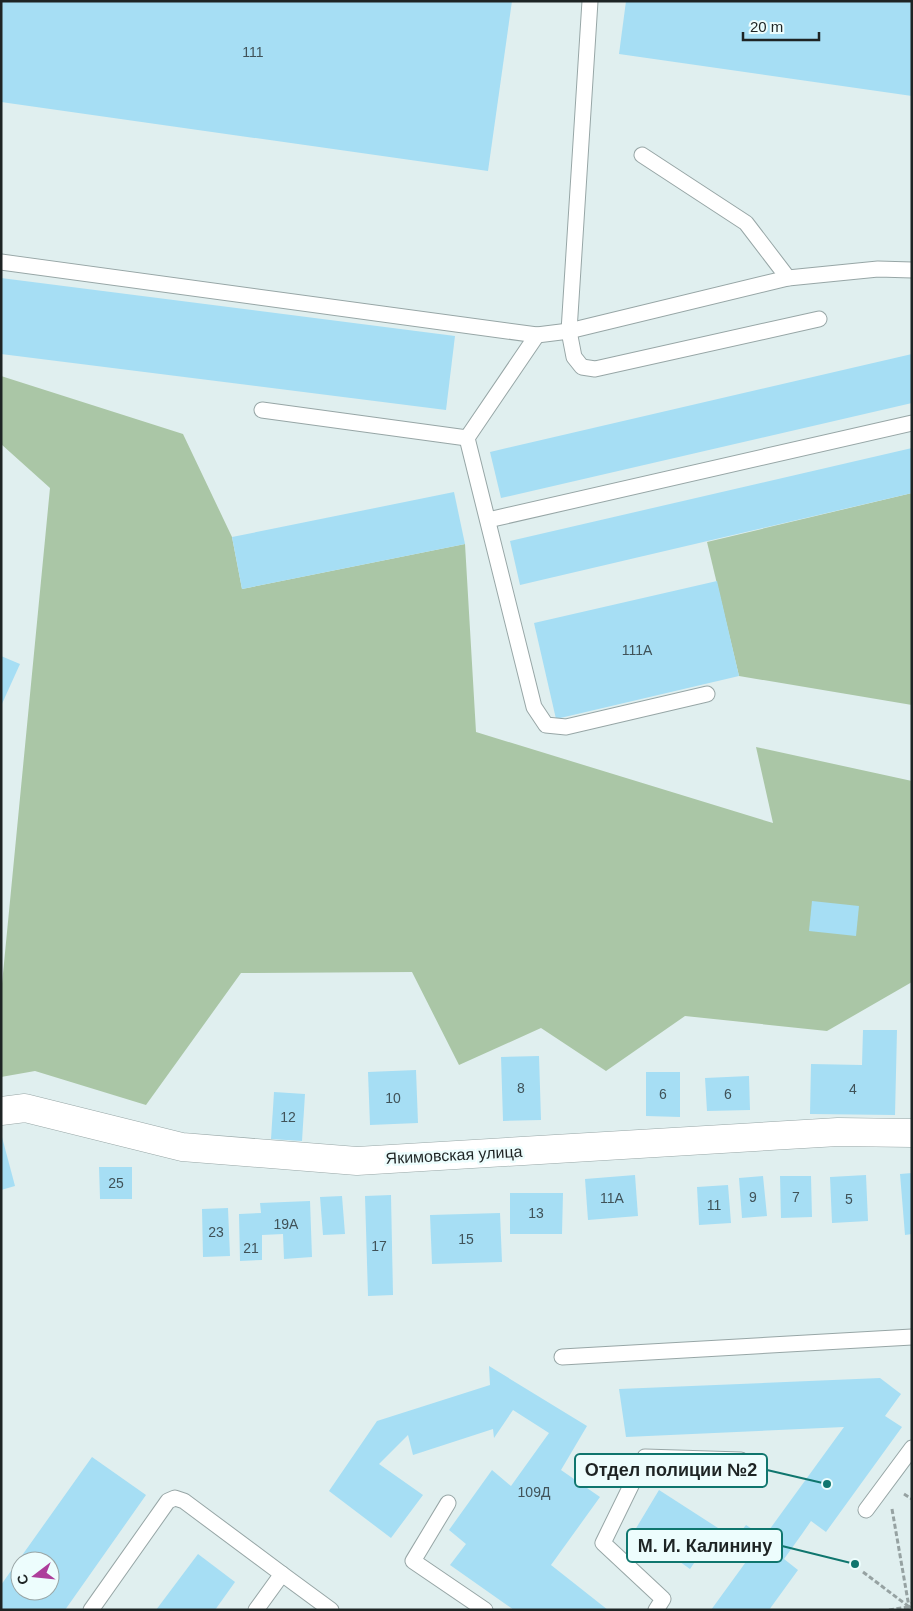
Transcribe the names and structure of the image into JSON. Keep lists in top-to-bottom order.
{
  "streets": {
    "street": ["Якимовская улица"]
  },
  "places": ["Отдел полиции №2", "М. И. Калинину"],
  "house_numbers": [
    "111",
    "111А",
    "8",
    "4",
    "6",
    "6",
    "10",
    "12",
    "25",
    "9",
    "7",
    "11А",
    "5",
    "11",
    "13",
    "19А",
    "23",
    "15",
    "17",
    "21",
    "109Д"
  ],
  "scale_bar": "20 m",
  "north": "left"
}
